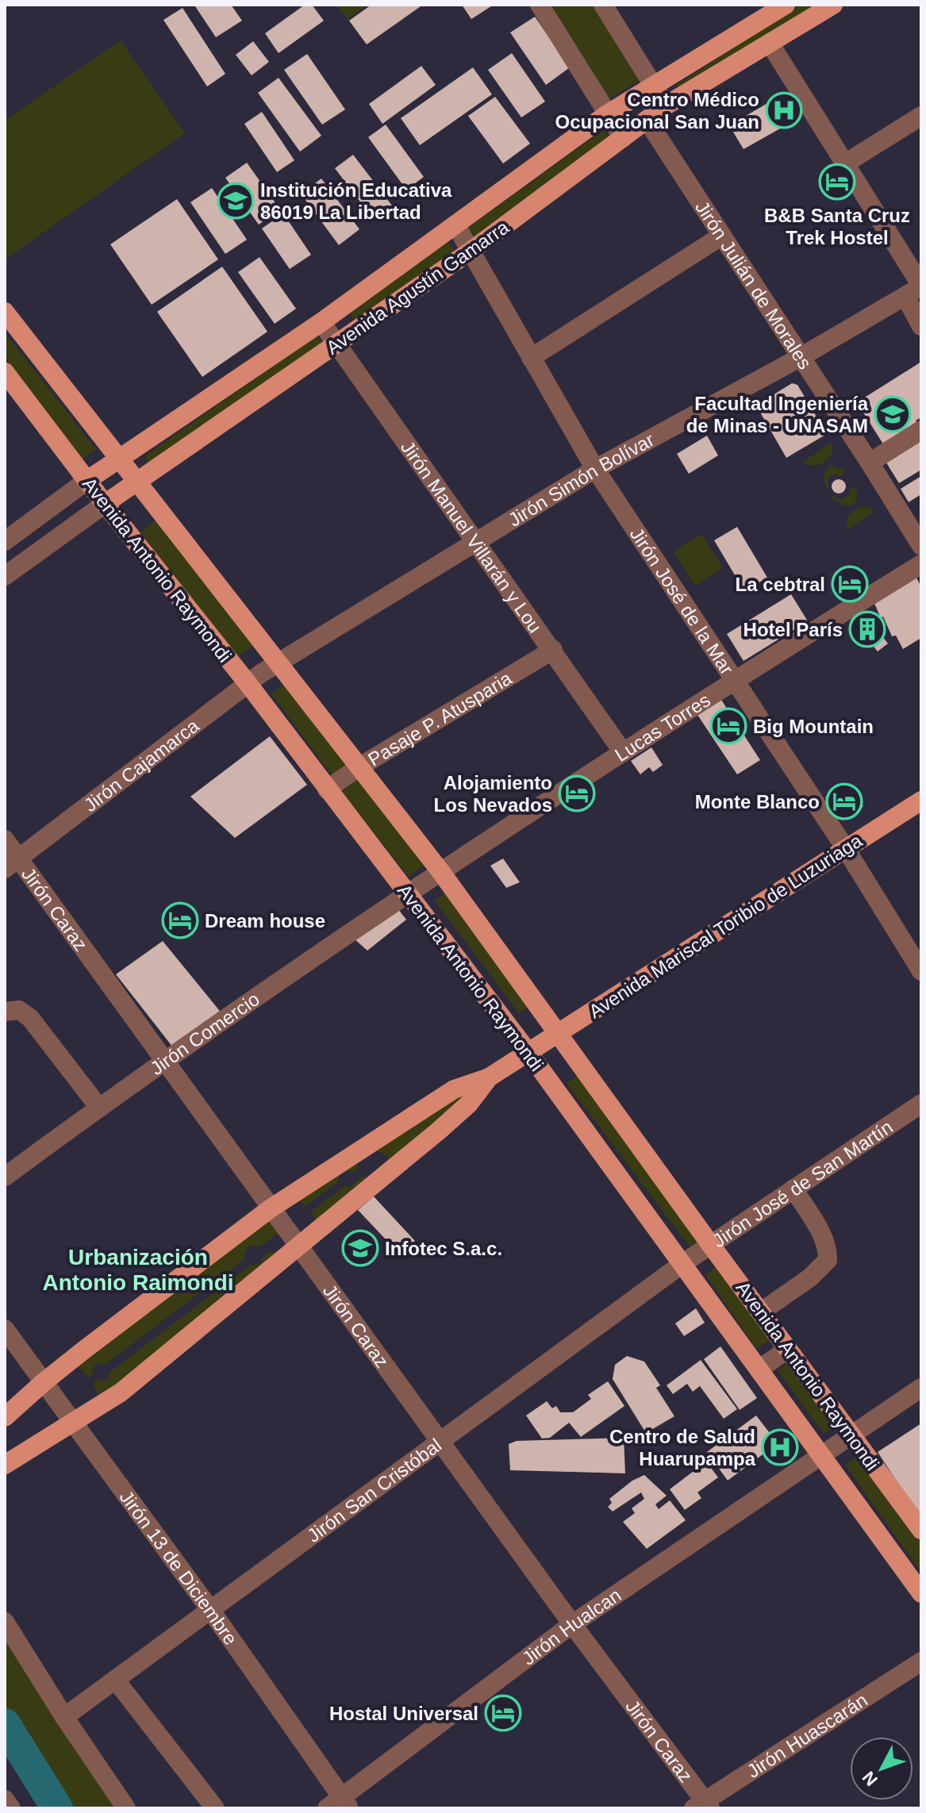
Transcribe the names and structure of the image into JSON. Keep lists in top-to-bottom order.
{
  "streets": {
    "main road": ["Avenida Agustín Gamarra", "Avenida Antonio Raymondi", "Avenida Mariscal Toribio de Luzuriaga"],
    "street": [
      "Jirón Julián de Morales",
      "Jirón Simón Bolívar",
      "Jirón Manuel Villarán y Lou",
      "Jirón José de la Mar",
      "Pasaje P. Atusparia",
      "Lucas Torres",
      "Jirón Cajamarca",
      "Jirón Caraz",
      "Jirón Comercio",
      "Jirón José de San Martín",
      "Jirón San Cristóbal",
      "Jirón 13 de Diciembre",
      "Jirón Hualcan",
      "Jirón Huascarán"
    ]
  },
  "crossings": [
    ["Jirón Julián de Morales", "Avenida Agustín Gamarra"],
    ["Jirón Julián de Morales", "Jirón Simón Bolívar"],
    ["Avenida Agustín Gamarra", "Jirón Manuel Villarán y Lou"],
    ["Avenida Agustín Gamarra", "Avenida Antonio Raymondi"],
    ["Avenida Agustín Gamarra", "Jirón José de la Mar"],
    ["Jirón Simón Bolívar", "Jirón Manuel Villarán y Lou"],
    ["Jirón Simón Bolívar", "Avenida Antonio Raymondi"],
    ["Jirón Simón Bolívar", "Jirón José de la Mar"],
    ["Jirón Simón Bolívar", "Jirón Cajamarca"],
    ["Jirón Manuel Villarán y Lou", "Pasaje P. Atusparia"],
    ["Jirón Manuel Villarán y Lou", "Lucas Torres"],
    ["Avenida Antonio Raymondi", "Pasaje P. Atusparia"],
    ["Avenida Antonio Raymondi", "Lucas Torres"],
    ["Avenida Antonio Raymondi", "Jirón Cajamarca"],
    ["Avenida Antonio Raymondi", "Avenida Mariscal Toribio de Luzuriaga"],
    ["Avenida Antonio Raymondi", "Jirón Comercio"],
    ["Avenida Antonio Raymondi", "Jirón José de San Martín"],
    ["Avenida Antonio Raymondi", "Jirón San Cristóbal"],
    ["Avenida Antonio Raymondi", "Jirón Hualcan"],
    ["Jirón José de la Mar", "Lucas Torres"],
    ["Jirón José de la Mar", "Avenida Mariscal Toribio de Luzuriaga"],
    ["Lucas Torres", "Jirón Comercio"],
    ["Jirón Cajamarca", "Jirón Caraz"],
    ["Jirón Caraz", "Jirón Comercio"],
    ["Jirón Caraz", "Jirón San Cristóbal"],
    ["Jirón Caraz", "Jirón Hualcan"],
    ["Jirón Caraz", "Jirón Huascarán"],
    ["Jirón José de San Martín", "Jirón San Cristóbal"],
    ["Jirón San Cristóbal", "Jirón 13 de Diciembre"],
    ["Jirón 13 de Diciembre", "Jirón Hualcan"]
  ],
  "districts": ["Urbanización Antonio Raimondi"],
  "places": {
    "hospital": ["Centro Médico Ocupacional San Juan", "Centro de Salud Huarupampa"],
    "hotel": [
      "B&B Santa Cruz Trek Hostel",
      "La cebtral",
      "Big Mountain",
      "Alojamiento Los Nevados",
      "Monte Blanco",
      "Dream house",
      "Hostal Universal"
    ],
    "school or university": ["Institución Educativa 86019 La Libertad", "Facultad Ingeniería de Minas - UNASAM", "Infotec S.a.c."],
    "building": ["Hotel París"]
  },
  "north": "bottom left"
}
